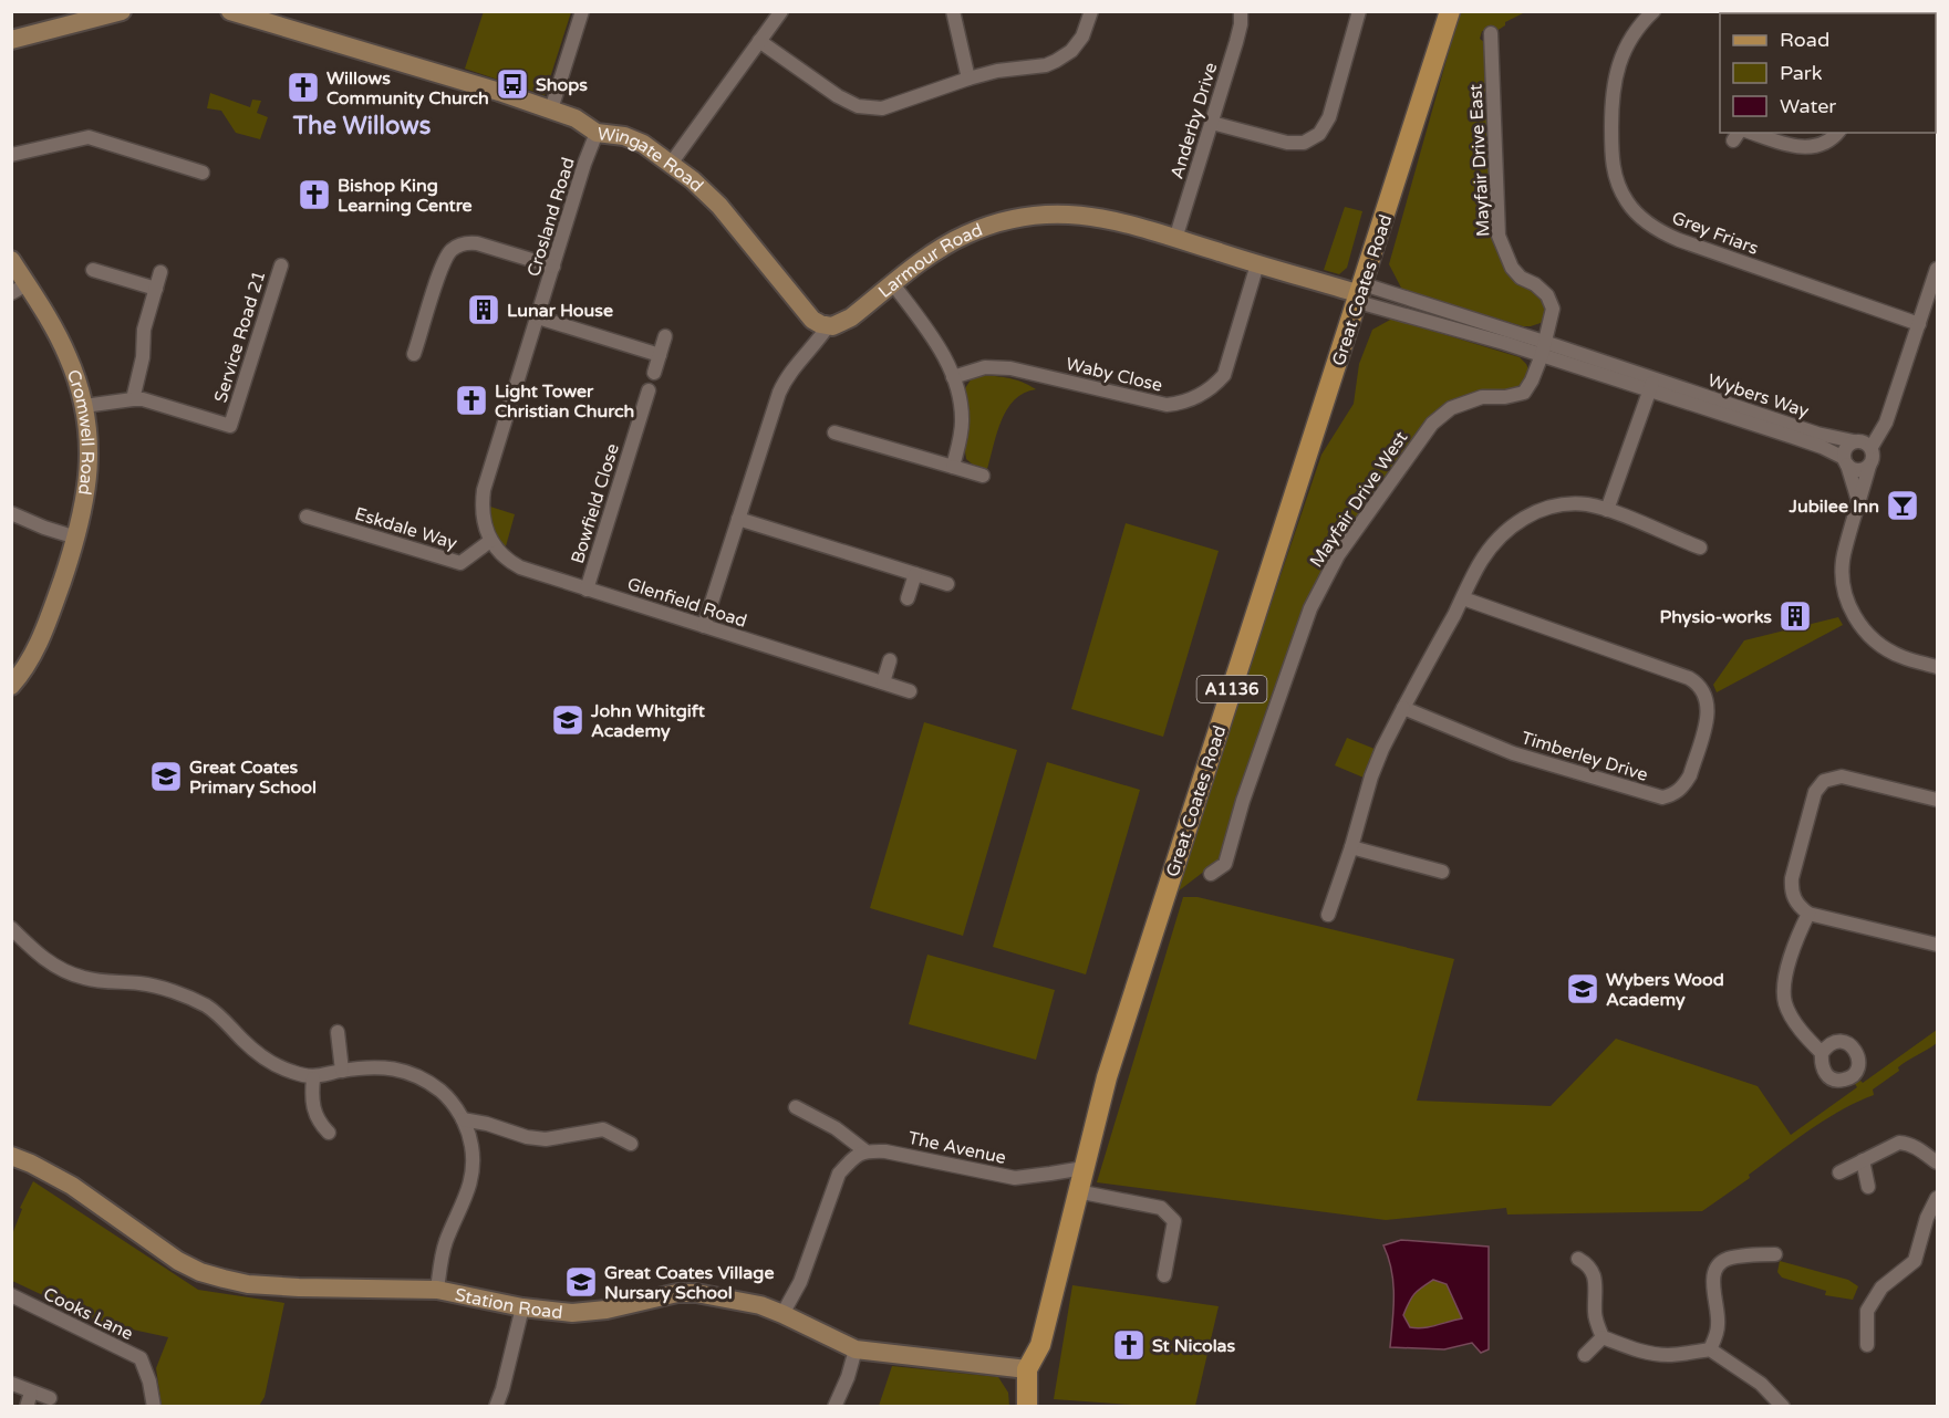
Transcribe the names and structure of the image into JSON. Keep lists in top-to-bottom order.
{
  "streets": {
    "main road": ["Great Coates Road", "A1136"],
    "street": [
      "Anderby Drive",
      "Mayfair Drive East",
      "Wingate Road",
      "Crosland Road",
      "Grey Friars",
      "Larmour Road",
      "Service Road 21",
      "Waby Close",
      "Wybers Way",
      "Cromwell Road",
      "Mayfair Drive West",
      "Bowfield Close",
      "Eskdale Way",
      "Glenfield Road",
      "Timberley Drive",
      "The Avenue",
      "Station Road",
      "Cooks Lane"
    ]
  },
  "crossings": [
    ["Anderby Drive", "Larmour Road"],
    ["Mayfair Drive East", "Wybers Way"],
    ["Mayfair Drive East", "Mayfair Drive West"],
    ["Wingate Road", "Crosland Road"],
    ["Wingate Road", "Larmour Road"],
    ["Crosland Road", "Eskdale Way"],
    ["Crosland Road", "Glenfield Road"],
    ["Larmour Road", "Great Coates Road"],
    ["Larmour Road", "Waby Close"],
    ["Larmour Road", "Wybers Way"],
    ["Larmour Road", "Glenfield Road"],
    ["Great Coates Road", "Wybers Way"],
    ["Great Coates Road", "The Avenue"],
    ["Great Coates Road", "Station Road"],
    ["Service Road 21", "Cromwell Road"],
    ["Wybers Way", "Mayfair Drive West"],
    ["Bowfield Close", "Glenfield Road"],
    ["Eskdale Way", "Glenfield Road"]
  ],
  "districts": ["The Willows"],
  "places": {
    "bus stop": ["Shops"],
    "church": [
      "Willows Community Church",
      "Bishop King Learning Centre",
      "Light Tower Christian Church",
      "St Nicolas"
    ],
    "building": ["Lunar House", "Physio-works"],
    "bar": ["Jubilee Inn"],
    "school or university": [
      "John Whitgift Academy",
      "Great Coates Primary School",
      "Wybers Wood Academy",
      "Great Coates Village Nursary School"
    ]
  },
  "legend": ["Road", "Park", "Water"]
}
